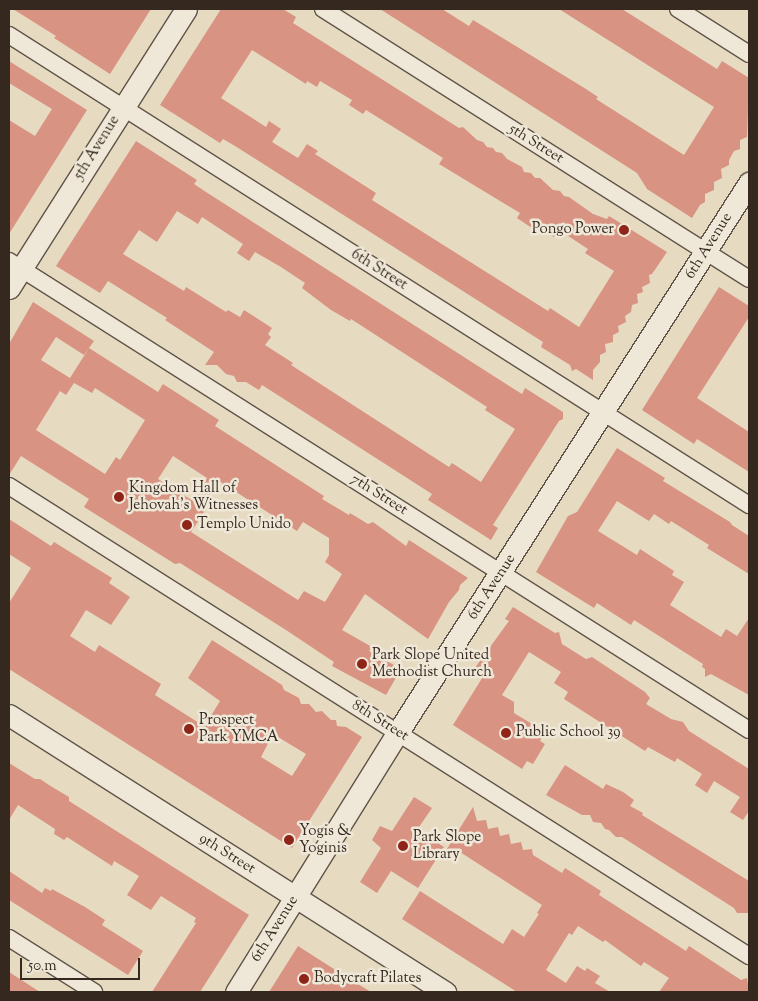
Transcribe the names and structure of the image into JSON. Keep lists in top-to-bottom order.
{
  "streets": {
    "street": [
      "5th Street",
      "5th Avenue",
      "6th Avenue",
      "6th Street",
      "7th Street",
      "8th Street",
      "9th Street"
    ]
  },
  "crossings": [
    ["5th Street", "6th Avenue"],
    ["5th Avenue", "6th Street"],
    ["5th Avenue", "7th Street"],
    ["6th Avenue", "6th Street"],
    ["6th Avenue", "7th Street"],
    ["6th Avenue", "8th Street"],
    ["6th Avenue", "9th Street"]
  ],
  "places": [
    "Pongo Power",
    "Kingdom Hall of Jehovah’s Witnesses",
    "Templo Unido",
    "Park Slope United Methodist Church",
    "Prospect Park YMCA",
    "Public School 39",
    "Yogis & Yoginis",
    "Park Slope Library",
    "Bodycraft Pilates"
  ],
  "scale_bar": "50 m"
}
